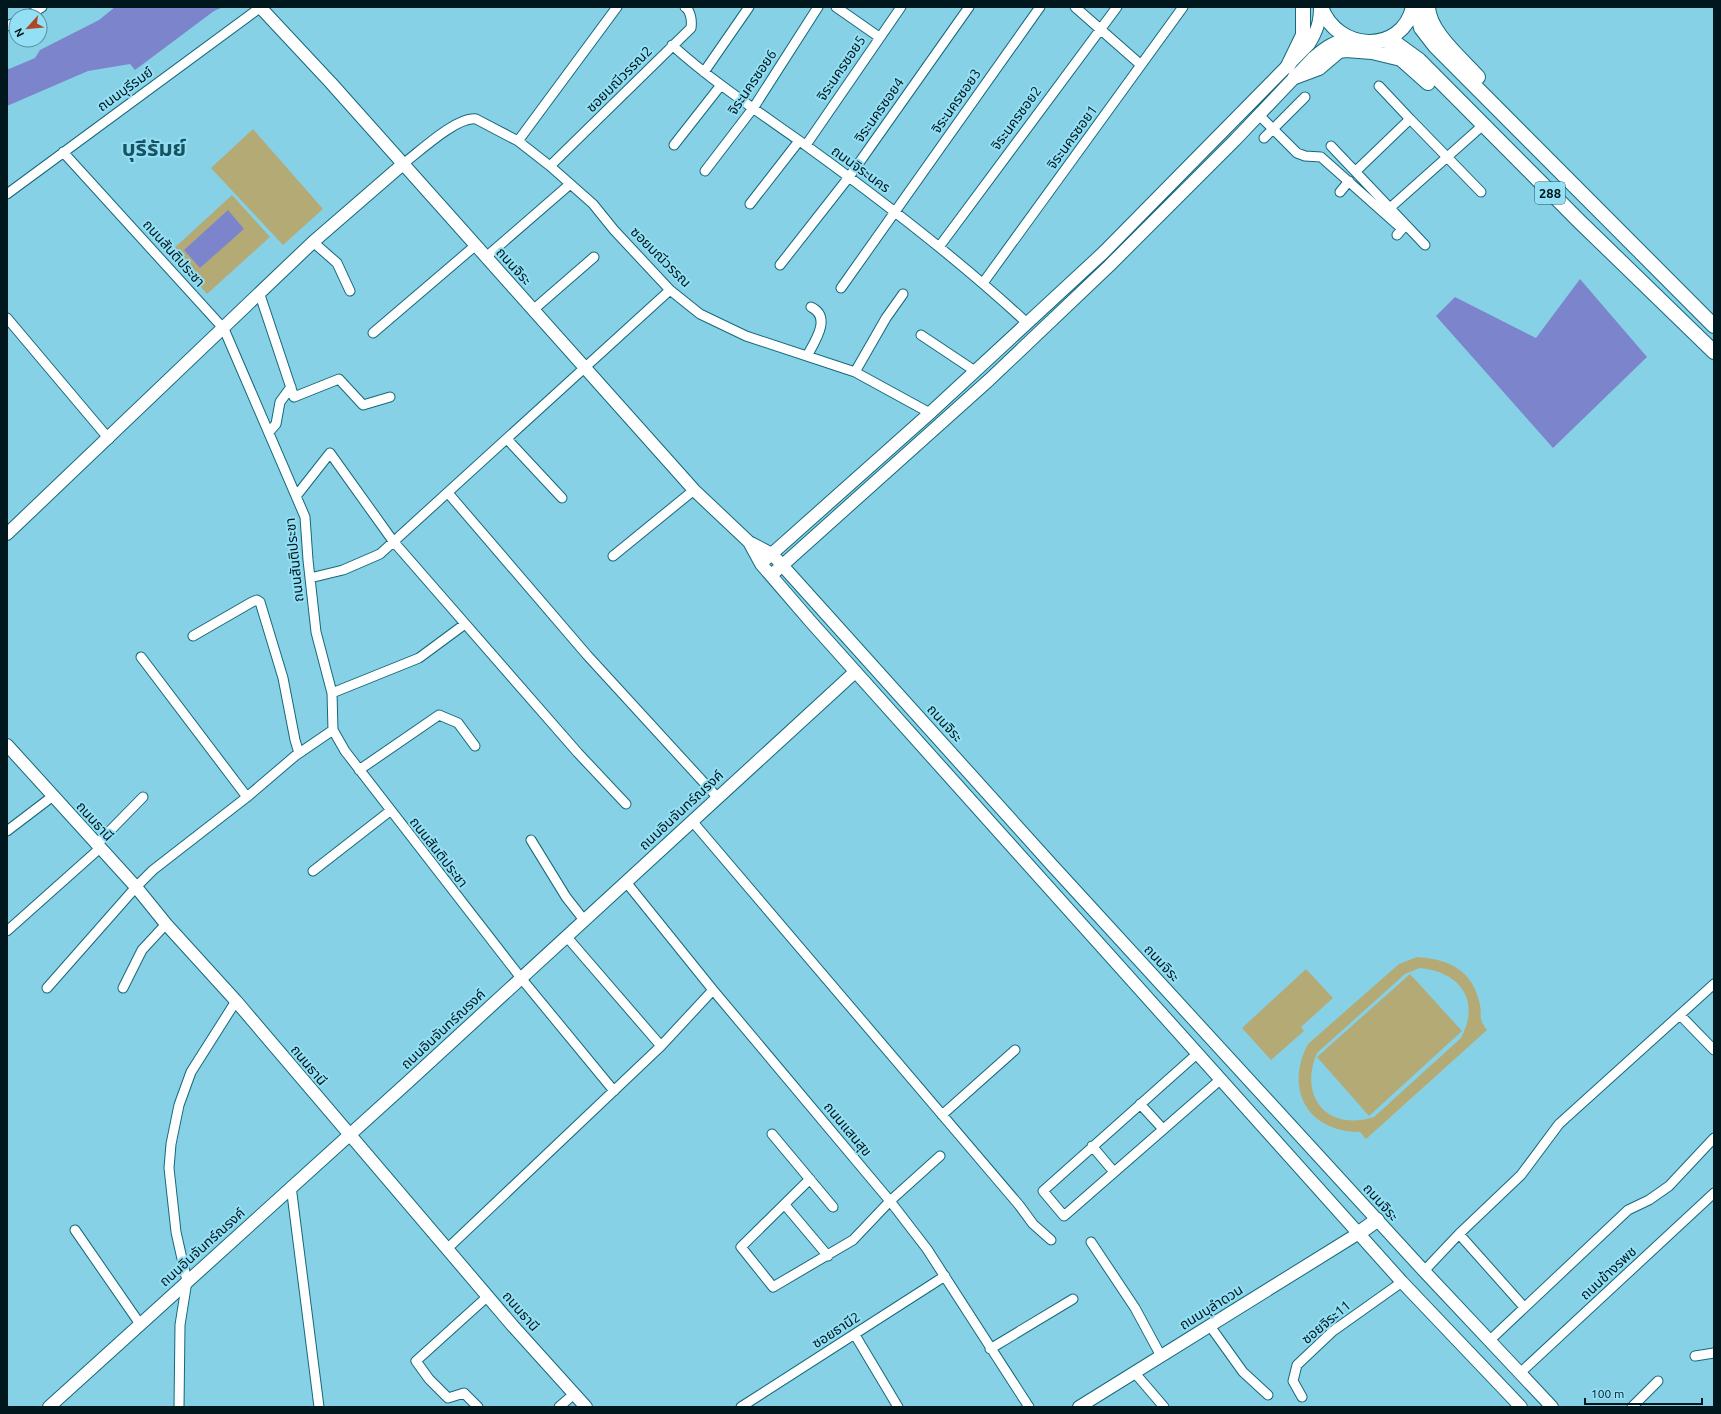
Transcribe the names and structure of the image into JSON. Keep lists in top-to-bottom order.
{
  "streets": {
    "main road": [
      "288",
      "ถนนจิระ",
      "ถนนอินจันทร์ณรงค์",
      "ถนนธานี",
      "ถนนบุลำดวน"
    ],
    "street": [
      "จิระนครซอย5",
      "ซอยมณีวรรณ2",
      "จิระนครซอย6",
      "ถนนบุรีรมย์",
      "จิระนครซอย3",
      "จิระนครซอย4",
      "จิระนครซอย2",
      "จิระนครซอย1",
      "ถนนจิระนคร",
      "ถนนสันติประชา",
      "ซอยมณีวรรณ",
      "ถนนแสนสุข",
      "ถนนข้างรพช",
      "ซอยจิระ11",
      "ซอยธานี2"
    ]
  },
  "crossings": [
    ["จิระนครซอย5", "ถนนจิระนคร"],
    ["ซอยมณีวรรณ2", "ถนนจิระนคร"],
    ["ซอยมณีวรรณ2", "ซอยมณีวรรณ"],
    ["จิระนครซอย6", "ถนนจิระนคร"],
    ["ถนนบุรีรมย์", "ถนนสันติประชา"],
    ["ถนนบุรีรมย์", "ถนนจิระ"],
    ["จิระนครซอย3", "ถนนจิระนคร"],
    ["จิระนครซอย4", "ถนนจิระนคร"],
    ["จิระนครซอย2", "ถนนจิระนคร"],
    ["จิระนครซอย1", "ถนนจิระนคร"],
    ["ถนนสันติประชา", "ถนนอินจันทร์ณรงค์"],
    ["ซอยมณีวรรณ", "ถนนจิระ"],
    ["ถนนจิระ", "ถนนอินจันทร์ณรงค์"],
    ["ถนนจิระ", "ถนนข้างรพช"],
    ["ถนนจิระ", "ถนนบุลำดวน"],
    ["ถนนจิระ", "ซอยจิระ11"],
    ["ถนนอินจันทร์ณรงค์", "ถนนธานี"],
    ["ถนนอินจันทร์ณรงค์", "ถนนแสนสุข"],
    ["ถนนแสนสุข", "ซอยธานี2"]
  ],
  "districts": ["บุรีรัมย์"],
  "scale_bar": "100 m",
  "north": "bottom left"
}
